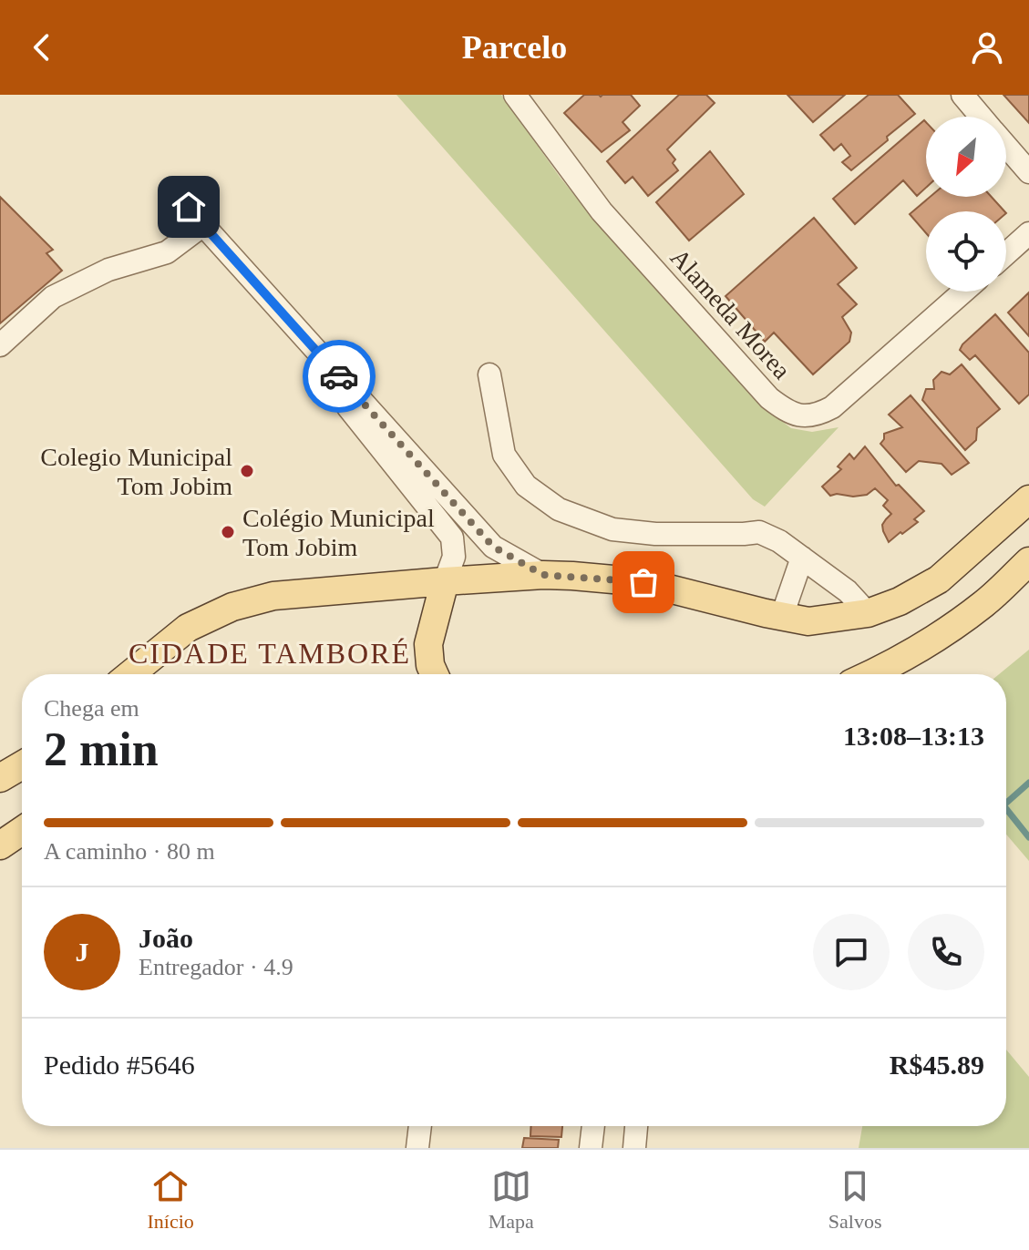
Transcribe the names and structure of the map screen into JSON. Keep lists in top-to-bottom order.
{
  "streets": {
    "street": ["Alameda Morea"]
  },
  "districts": ["CIDADE TAMBORÉ"],
  "places": ["Colegio Municipal Tom Jobim", "Colégio Municipal Tom Jobim"],
  "north": "bottom left",
  "page": {
    "header": "Parcelo",
    "heading": ["2 min", "Chega em", "13:08–13:13"],
    "panel": [
      "João",
      "Entregador · 4.9",
      "Pedido #5646",
      "R$45.89"
    ],
    "bar": "A caminho · 80 m",
    "round": "J",
    "tabs": ["Início", "Mapa", "Salvos"]
  }
}
